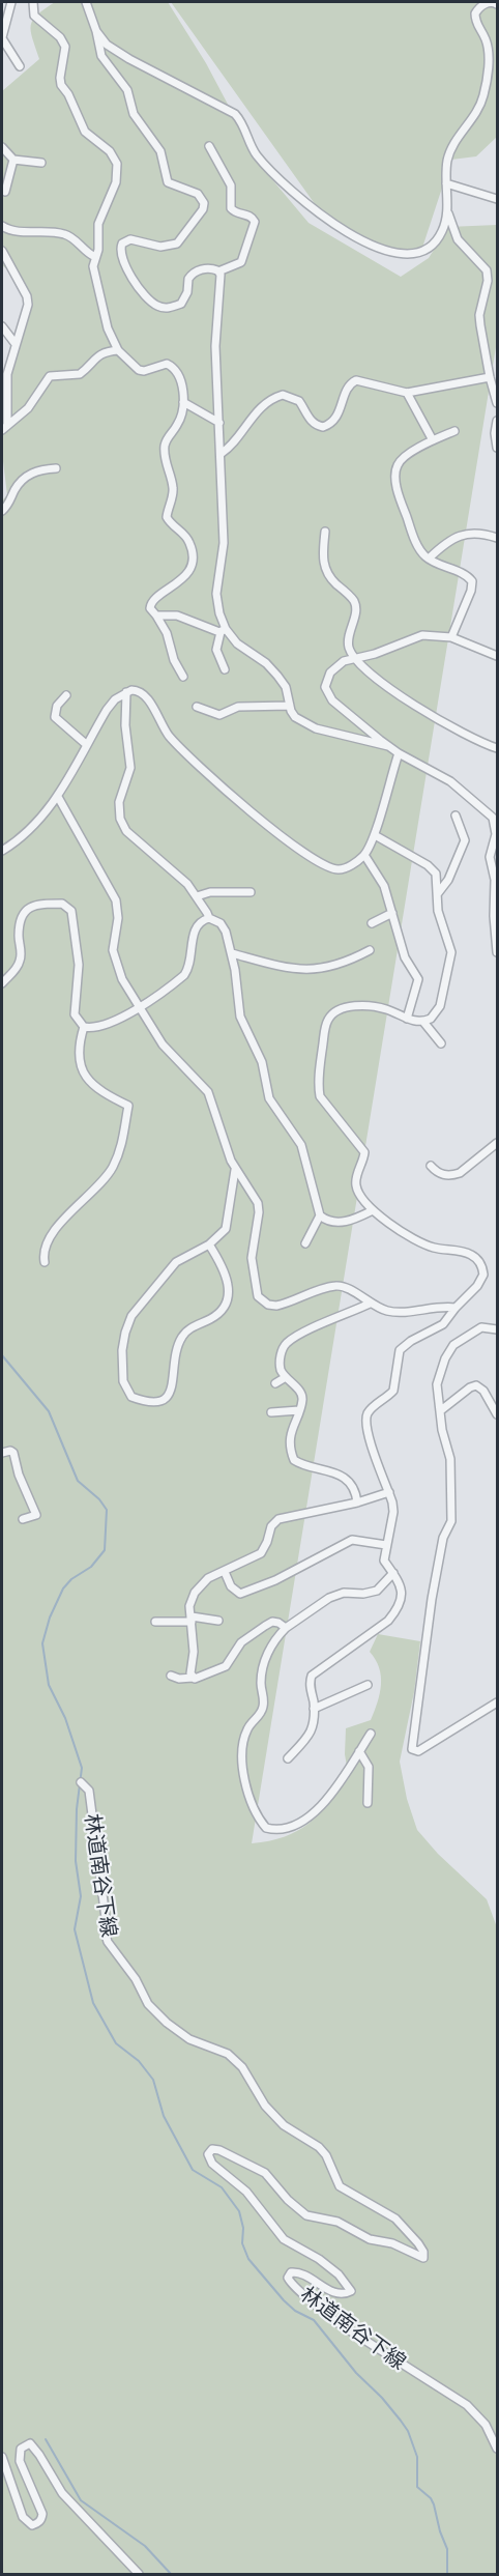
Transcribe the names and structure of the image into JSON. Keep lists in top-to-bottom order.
{
  "streets": {
    "street": ["林道南谷下線"]
  }
}
